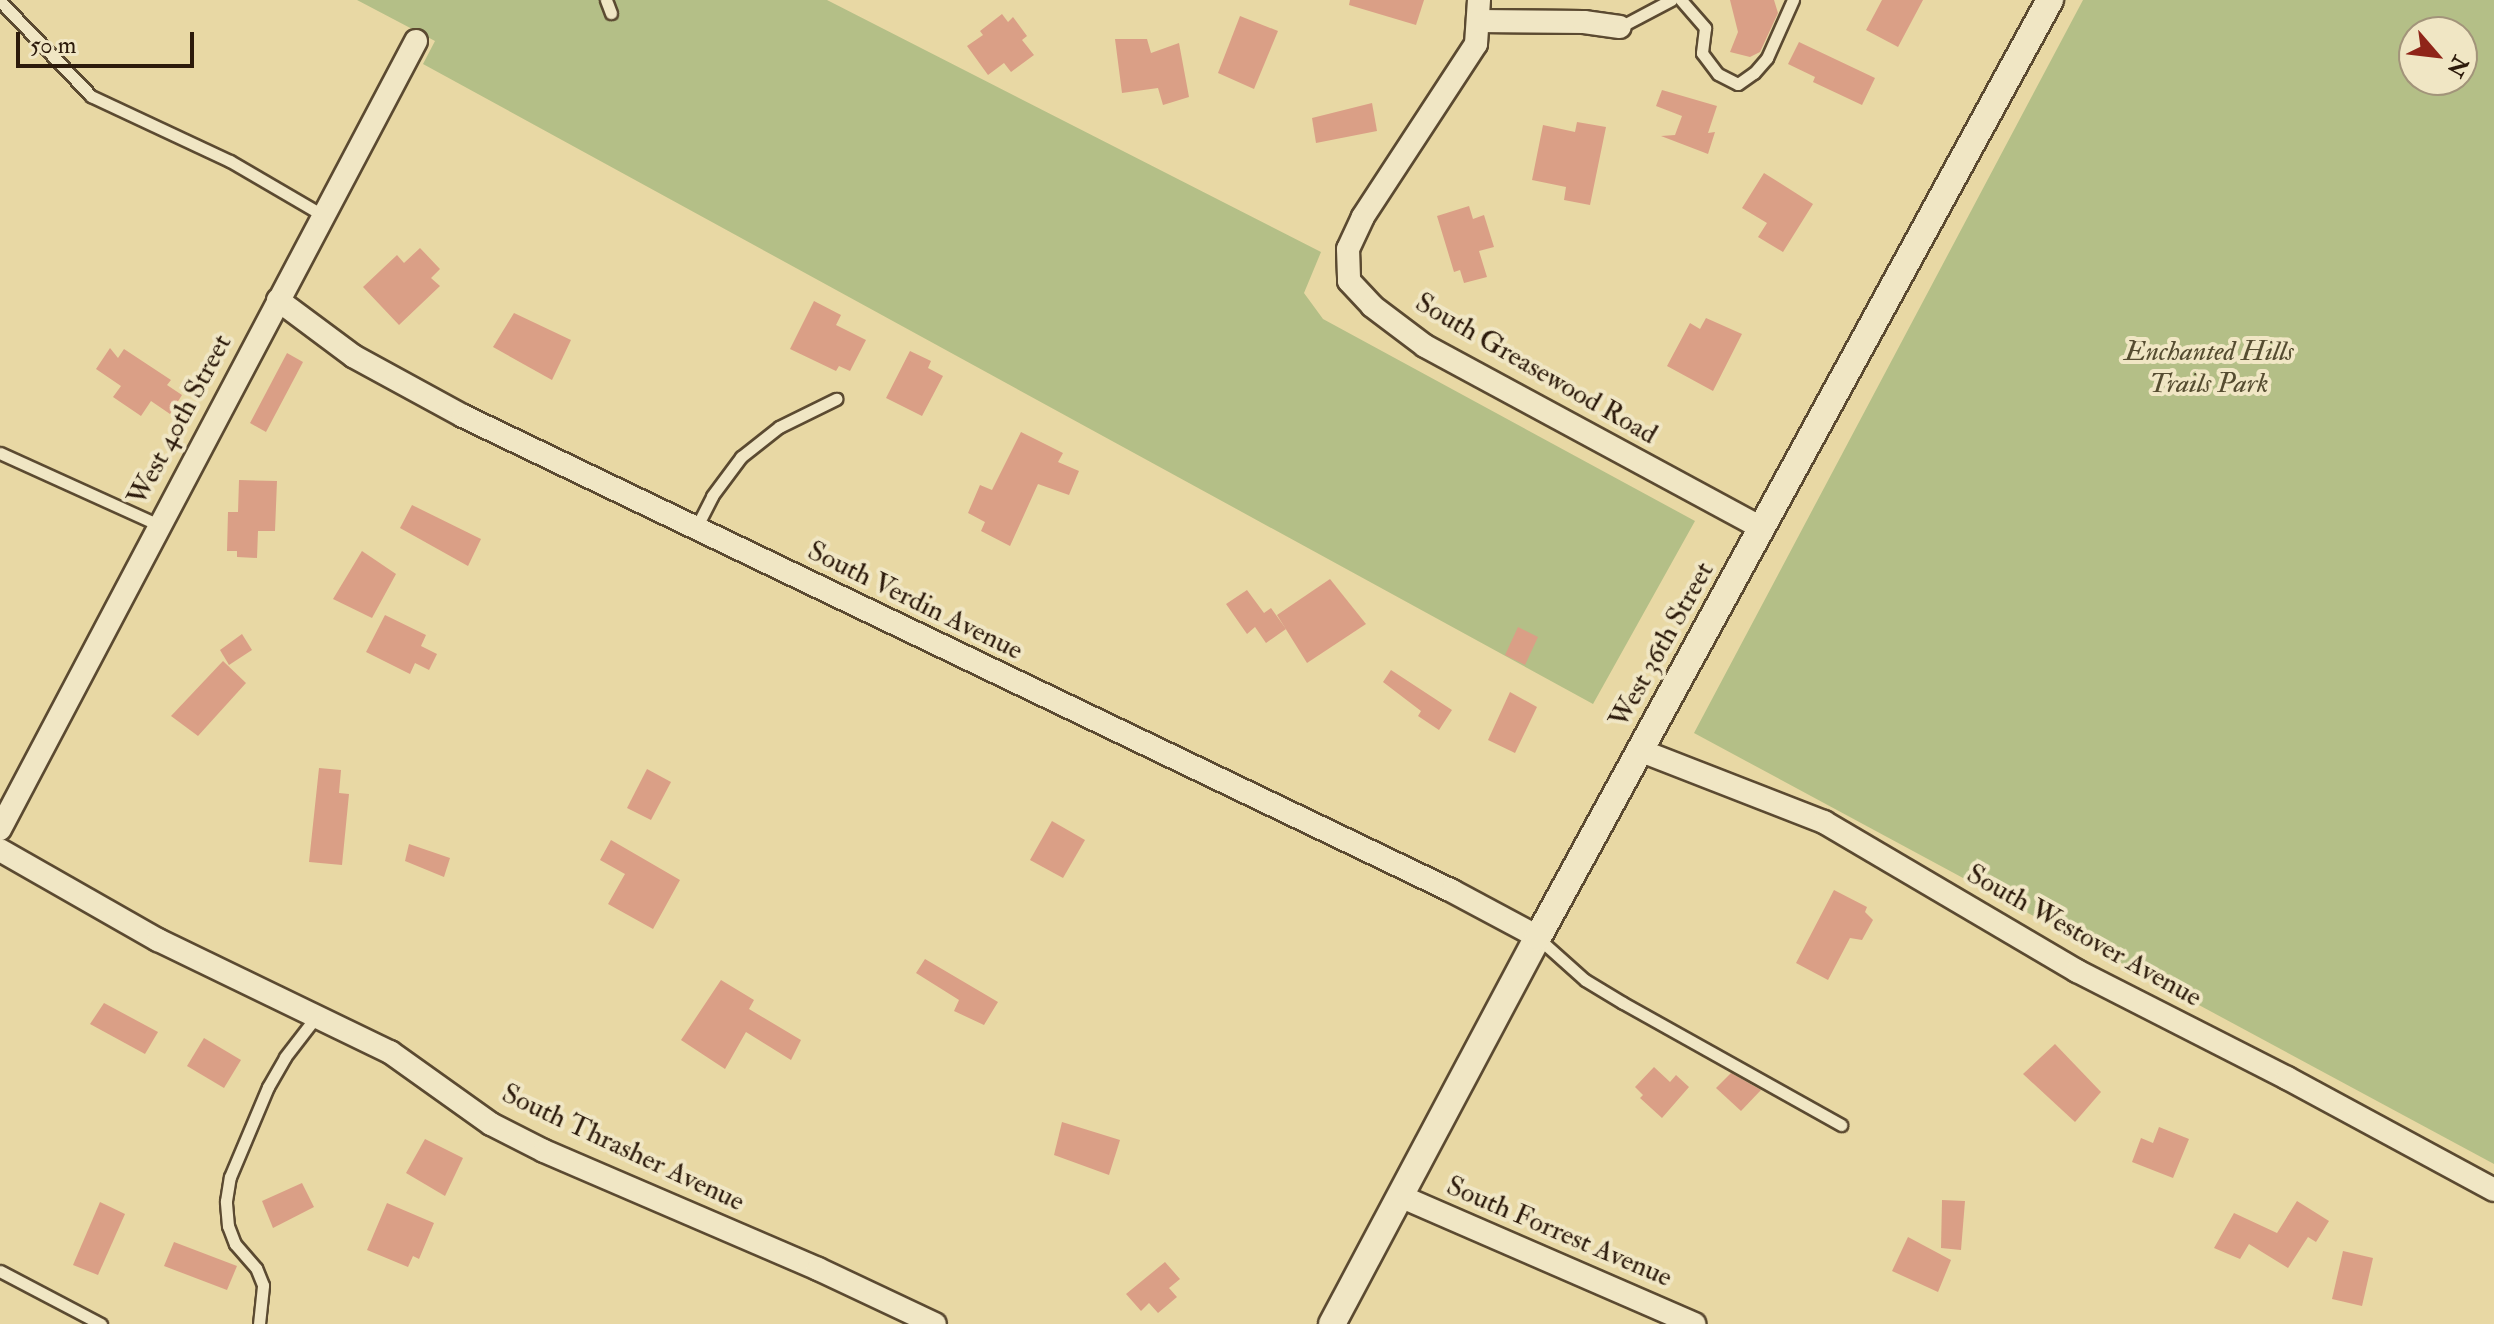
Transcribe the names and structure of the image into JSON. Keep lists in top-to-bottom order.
{
  "streets": {
    "street": [
      "South Greasewood Road",
      "West 40th Street",
      "South Verdin Avenue",
      "West 36th Street",
      "South Westover Avenue",
      "South Thrasher Avenue",
      "South Forrest Avenue"
    ]
  },
  "crossings": [
    ["South Greasewood Road", "West 36th Street"],
    ["West 40th Street", "South Verdin Avenue"],
    ["South Verdin Avenue", "West 36th Street"],
    ["West 36th Street", "South Westover Avenue"],
    ["West 36th Street", "South Forrest Avenue"]
  ],
  "parks": ["Enchanted Hills Trails Park"],
  "scale_bar": "50 m",
  "north": "bottom right"
}
